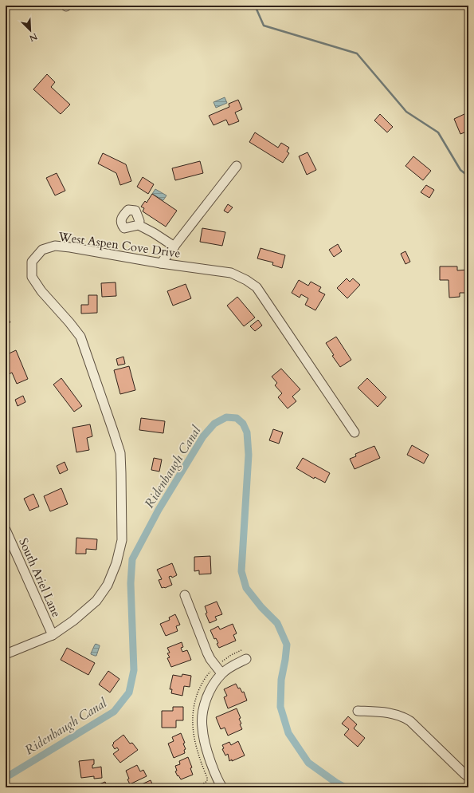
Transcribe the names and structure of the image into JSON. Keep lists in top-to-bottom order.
{
  "streets": {
    "street": ["West Aspen Cove Drive", "South Ariel Lane"]
  },
  "crossings": [
    ["West Aspen Cove Drive", "South Ariel Lane"]
  ],
  "water": ["Ridenbaugh Canal"],
  "north": "bottom right"
}
